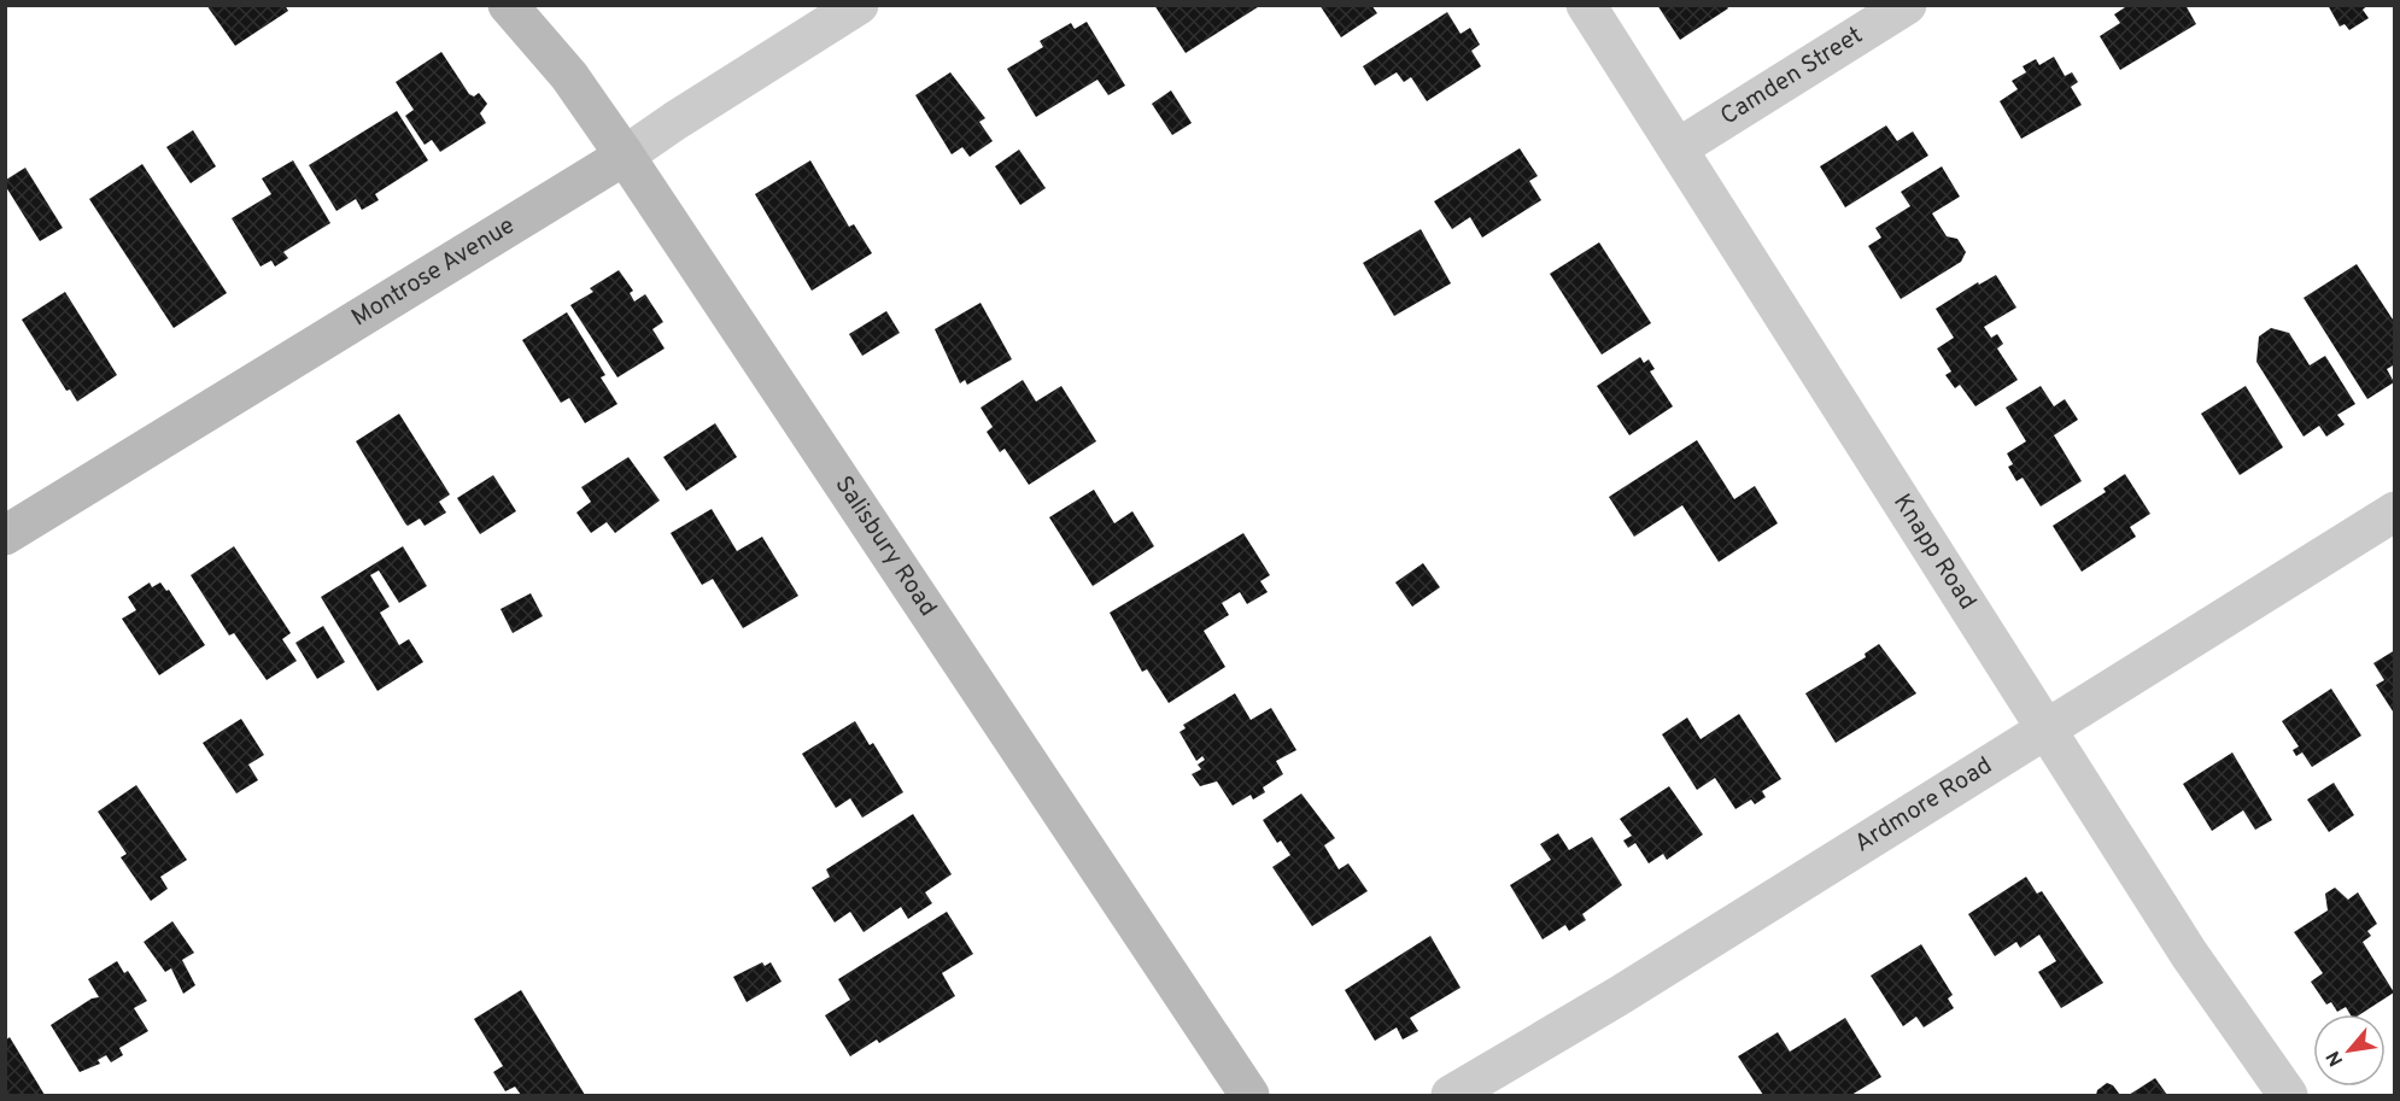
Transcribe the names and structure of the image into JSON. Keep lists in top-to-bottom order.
{
  "streets": {
    "street": [
      "Camden Street",
      "Montrose Avenue",
      "Salisbury Road",
      "Knapp Road",
      "Ardmore Road"
    ]
  },
  "crossings": [
    ["Camden Street", "Knapp Road"],
    ["Montrose Avenue", "Salisbury Road"],
    ["Knapp Road", "Ardmore Road"]
  ],
  "north": "bottom left"
}
